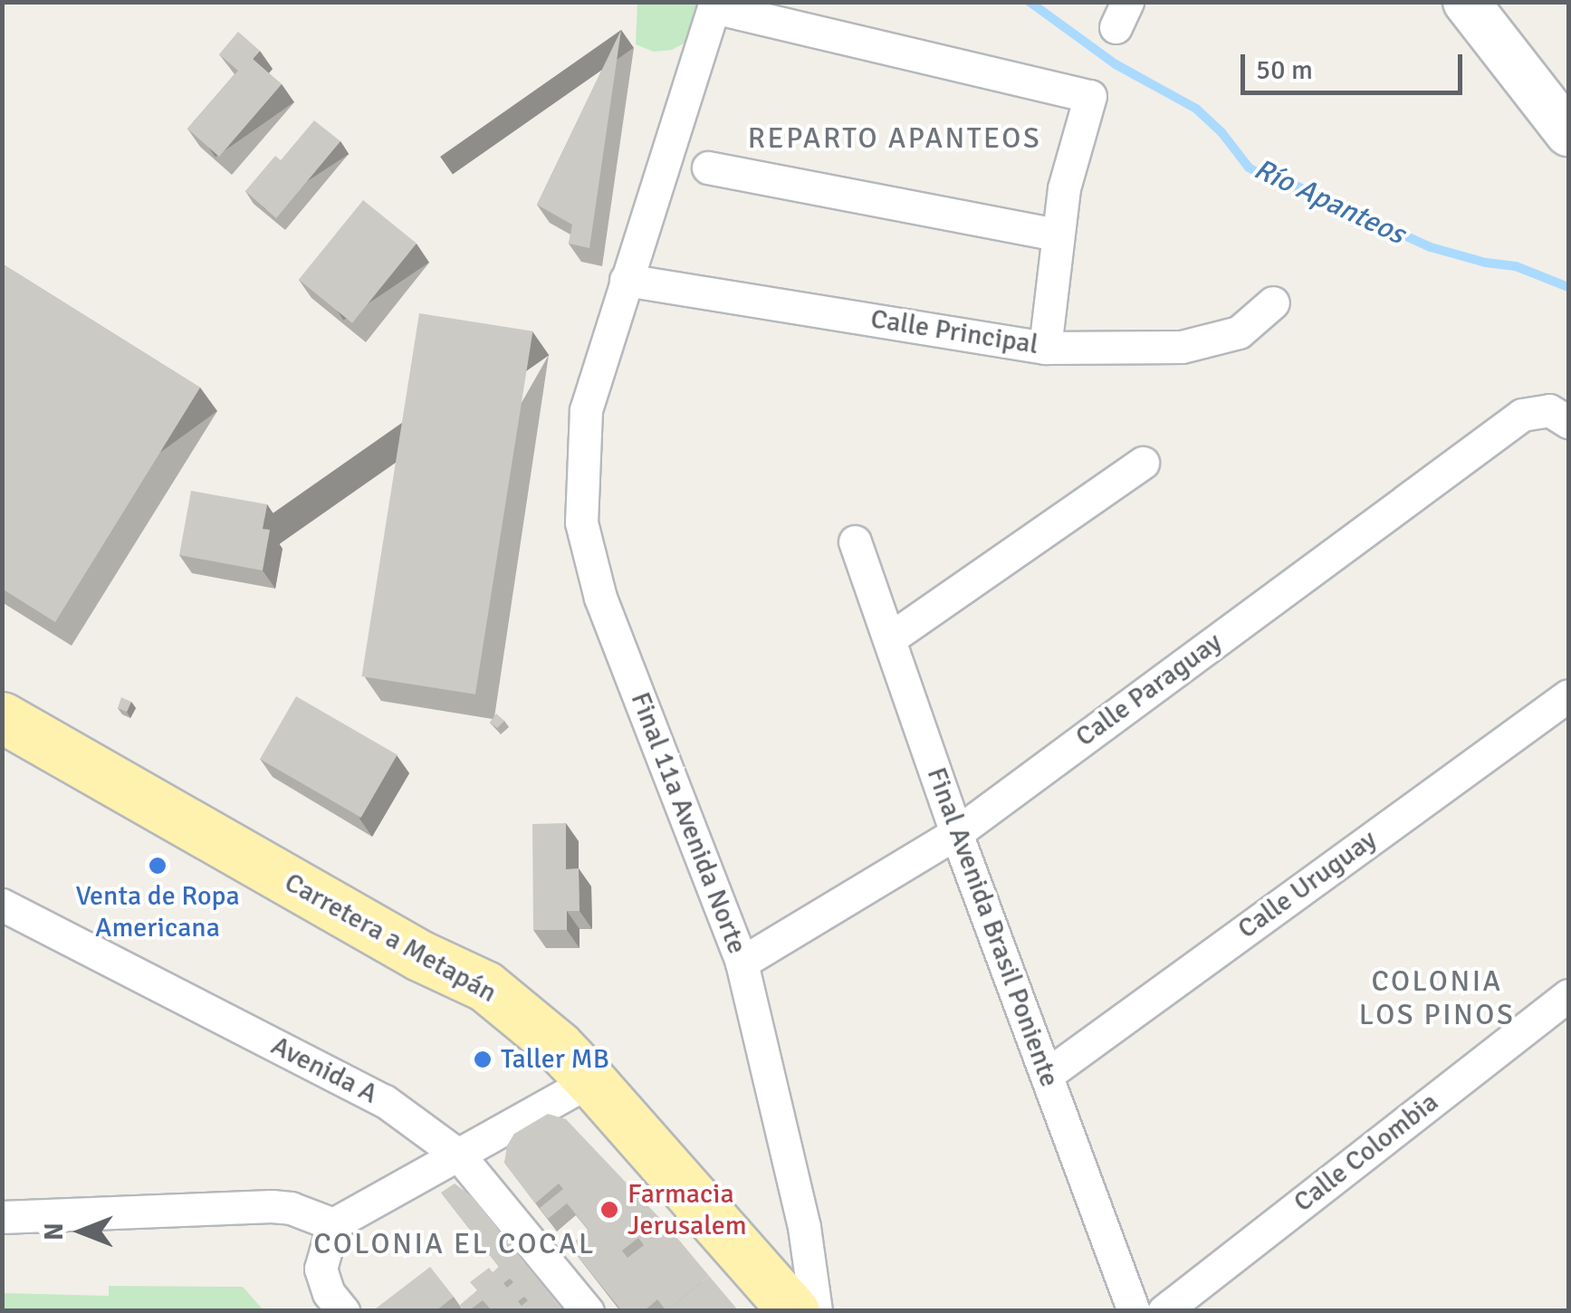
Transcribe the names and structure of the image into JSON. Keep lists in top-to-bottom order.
{
  "streets": {
    "main road": ["Carretera a Metapán"],
    "street": [
      "Calle Principal",
      "Calle Paraguay",
      "Final 11a Avenida Norte",
      "Calle Uruguay",
      "Final Avenida Brasil Poniente",
      "Avenida A",
      "Calle Colombia"
    ]
  },
  "crossings": [
    ["Calle Principal", "Final 11a Avenida Norte"],
    ["Calle Paraguay", "Final 11a Avenida Norte"],
    ["Calle Paraguay", "Final Avenida Brasil Poniente"],
    ["Calle Uruguay", "Final Avenida Brasil Poniente"]
  ],
  "districts": ["REPARTO APANTEOS", "COLONIA LOS PINOS", "COLONIA EL COCAL"],
  "water": ["Río Apanteos"],
  "places": ["Venta de Ropa Americana", "Taller MB", "Farmacia Jerusalem"],
  "scale_bar": "50 m",
  "north": "left"
}
